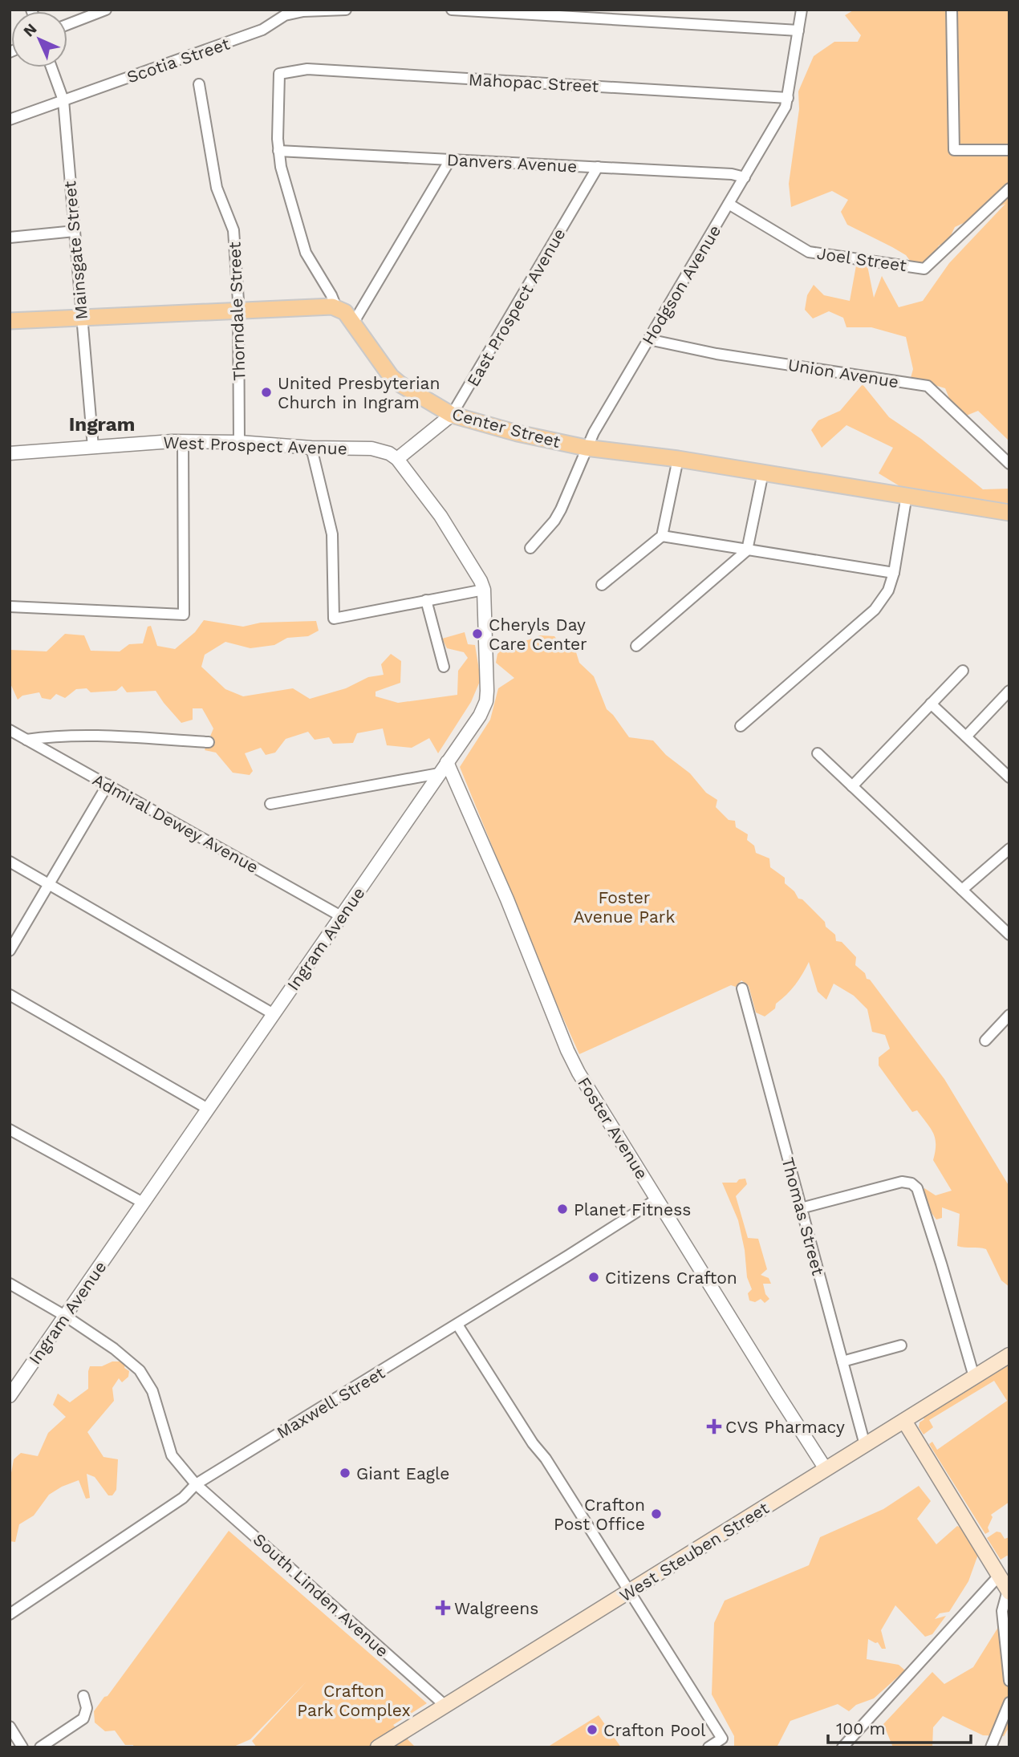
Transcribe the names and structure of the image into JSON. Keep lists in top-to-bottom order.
{
  "streets": {
    "main road": ["Center Street", "West Steuben Street"],
    "street": [
      "Scotia Street",
      "Mahopac Street",
      "Danvers Avenue",
      "Mainsgate Street",
      "Joel Street",
      "Hodgson Avenue",
      "East Prospect Avenue",
      "Thorndale Street",
      "Union Avenue",
      "West Prospect Avenue",
      "Admiral Dewey Avenue",
      "Ingram Avenue",
      "Foster Avenue",
      "Thomas Street",
      "Maxwell Street",
      "South Linden Avenue"
    ]
  },
  "crossings": [
    ["Scotia Street", "Mainsgate Street"],
    ["Mahopac Street", "Danvers Avenue"],
    ["Mahopac Street", "Hodgson Avenue"],
    ["Danvers Avenue", "Hodgson Avenue"],
    ["Danvers Avenue", "East Prospect Avenue"],
    ["Mainsgate Street", "West Prospect Avenue"],
    ["Joel Street", "Hodgson Avenue"],
    ["Hodgson Avenue", "Union Avenue"],
    ["Hodgson Avenue", "Center Street"],
    ["East Prospect Avenue", "Center Street"],
    ["East Prospect Avenue", "West Prospect Avenue"],
    ["East Prospect Avenue", "Ingram Avenue"],
    ["Thorndale Street", "West Prospect Avenue"],
    ["West Prospect Avenue", "Ingram Avenue"],
    ["Admiral Dewey Avenue", "Ingram Avenue"],
    ["Ingram Avenue", "Foster Avenue"],
    ["Ingram Avenue", "South Linden Avenue"],
    ["Foster Avenue", "Maxwell Street"],
    ["Foster Avenue", "West Steuben Street"],
    ["Thomas Street", "West Steuben Street"],
    ["Maxwell Street", "South Linden Avenue"],
    ["West Steuben Street", "South Linden Avenue"]
  ],
  "districts": ["Ingram"],
  "parks": ["Foster Avenue Park", "Crafton Park Complex"],
  "places": {
    "other": [
      "United Presbyterian Church in Ingram",
      "Cheryls Day Care Center",
      "Planet Fitness",
      "Citizens Crafton",
      "Giant Eagle",
      "Crafton Post Office",
      "Crafton Pool"
    ],
    "health": ["CVS Pharmacy", "Walgreens"]
  },
  "scale_bar": "100 m",
  "north": "top left"
}
